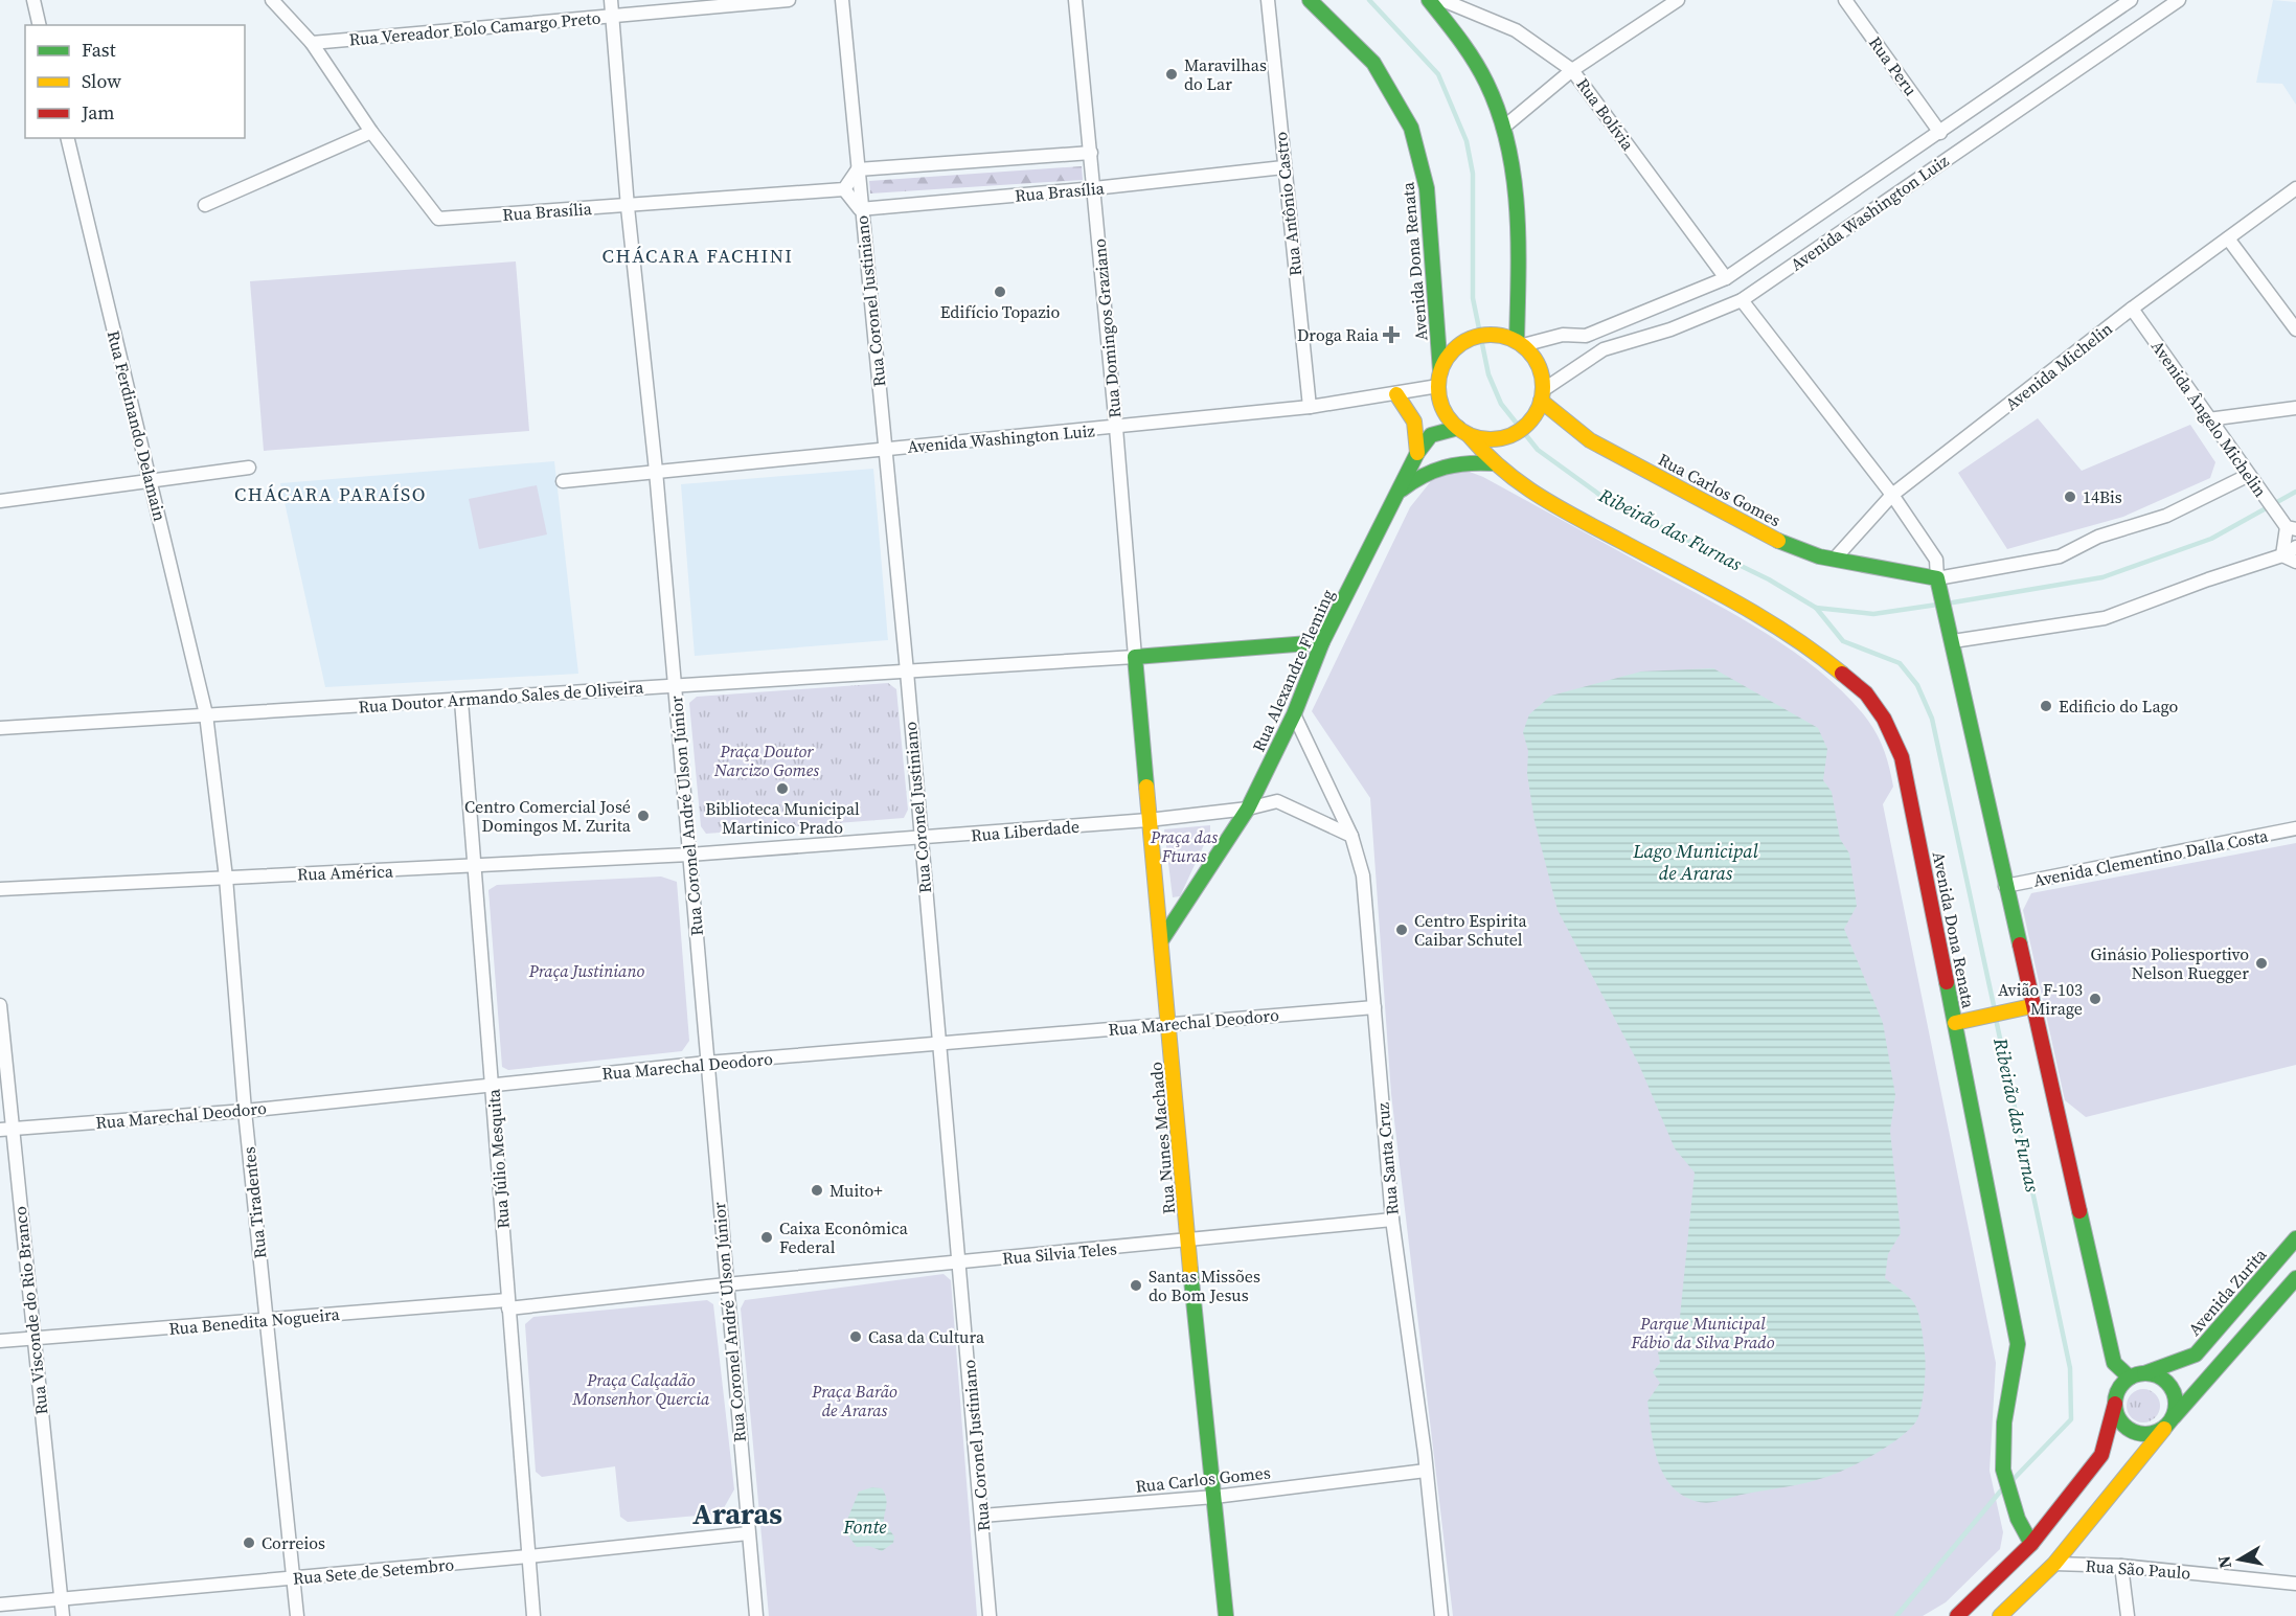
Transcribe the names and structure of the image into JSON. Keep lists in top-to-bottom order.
{
  "streets": {
    "main road": [
      "Avenida Dona Renata",
      "Rua Carlos Gomes",
      "Rua Alexandre Fleming",
      "Rua Nunes Machado",
      "Avenida Zurita"
    ],
    "street": [
      "Rua Vereador Eolo Camargo Preto",
      "Rua Peru",
      "Rua Bolívia",
      "Rua Brasília",
      "Rua Antônio Castro",
      "Avenida Washington Luiz",
      "Rua Coronel Justiniano",
      "Rua Domingos Graziano",
      "Avenida Michelin",
      "Avenida Ângelo Michelin",
      "Rua Ferdinando Delamain",
      "Rua Doutor Armando Sales de Oliveira",
      "Rua Coronel André Ulson Júnior",
      "Rua Liberdade",
      "Avenida Clementino Dalla Costa",
      "Rua América",
      "Rua Marechal Deodoro",
      "Rua Júlio Mesquita",
      "Rua Santa Cruz",
      "Rua Tiradentes",
      "Rua Silvia Teles",
      "Rua Visconde do Rio Branco",
      "Rua Benedita Nogueira",
      "Rua São Paulo",
      "Rua Sete de Setembro"
    ]
  },
  "crossings": [
    ["Rua Vereador Eolo Camargo Preto", "Rua Coronel André Ulson Júnior"],
    ["Rua Peru", "Avenida Washington Luiz"],
    ["Rua Bolívia", "Avenida Washington Luiz"],
    ["Rua Brasília", "Rua Antônio Castro"],
    ["Rua Brasília", "Rua Coronel Justiniano"],
    ["Rua Brasília", "Rua Domingos Graziano"],
    ["Rua Brasília", "Rua Coronel André Ulson Júnior"],
    ["Rua Antônio Castro", "Avenida Washington Luiz"],
    ["Avenida Washington Luiz", "Avenida Dona Renata"],
    ["Avenida Washington Luiz", "Rua Coronel Justiniano"],
    ["Avenida Washington Luiz", "Rua Domingos Graziano"],
    ["Avenida Washington Luiz", "Rua Carlos Gomes"],
    ["Avenida Washington Luiz", "Rua Alexandre Fleming"],
    ["Avenida Washington Luiz", "Rua Coronel André Ulson Júnior"],
    ["Avenida Dona Renata", "Rua Carlos Gomes"],
    ["Avenida Dona Renata", "Rua Alexandre Fleming"],
    ["Rua Coronel Justiniano", "Rua Carlos Gomes"],
    ["Rua Coronel Justiniano", "Rua Doutor Armando Sales de Oliveira"],
    ["Rua Coronel Justiniano", "Rua Liberdade"],
    ["Rua Coronel Justiniano", "Rua Marechal Deodoro"],
    ["Rua Coronel Justiniano", "Rua Silvia Teles"],
    ["Rua Domingos Graziano", "Rua Doutor Armando Sales de Oliveira"],
    ["Rua Domingos Graziano", "Rua Nunes Machado"],
    ["Avenida Michelin", "Avenida Ângelo Michelin"],
    ["Avenida Michelin", "Rua Carlos Gomes"],
    ["Rua Ferdinando Delamain", "Rua Doutor Armando Sales de Oliveira"],
    ["Rua Ferdinando Delamain", "Rua Tiradentes"],
    ["Rua Carlos Gomes", "Rua Alexandre Fleming"],
    ["Rua Carlos Gomes", "Rua Nunes Machado"],
    ["Rua Carlos Gomes", "Rua Santa Cruz"],
    ["Rua Alexandre Fleming", "Rua Liberdade"],
    ["Rua Alexandre Fleming", "Rua Nunes Machado"],
    ["Rua Alexandre Fleming", "Rua Santa Cruz"],
    ["Rua Doutor Armando Sales de Oliveira", "Rua Coronel André Ulson Júnior"],
    ["Rua Doutor Armando Sales de Oliveira", "Rua Nunes Machado"],
    ["Rua Doutor Armando Sales de Oliveira", "Rua Júlio Mesquita"],
    ["Rua Doutor Armando Sales de Oliveira", "Rua Tiradentes"],
    ["Rua Coronel André Ulson Júnior", "Rua Liberdade"],
    ["Rua Coronel André Ulson Júnior", "Rua América"],
    ["Rua Coronel André Ulson Júnior", "Rua Marechal Deodoro"],
    ["Rua Coronel André Ulson Júnior", "Rua Silvia Teles"],
    ["Rua Coronel André Ulson Júnior", "Rua Benedita Nogueira"],
    ["Rua Coronel André Ulson Júnior", "Rua Sete de Setembro"],
    ["Rua Liberdade", "Rua América"],
    ["Rua Liberdade", "Rua Nunes Machado"],
    ["Rua Liberdade", "Rua Santa Cruz"],
    ["Rua América", "Rua Júlio Mesquita"],
    ["Rua América", "Rua Tiradentes"],
    ["Rua Marechal Deodoro", "Rua Nunes Machado"],
    ["Rua Marechal Deodoro", "Rua Júlio Mesquita"],
    ["Rua Marechal Deodoro", "Rua Santa Cruz"],
    ["Rua Marechal Deodoro", "Rua Tiradentes"],
    ["Rua Marechal Deodoro", "Rua Visconde do Rio Branco"],
    ["Rua Nunes Machado", "Rua Silvia Teles"],
    ["Rua Júlio Mesquita", "Rua Benedita Nogueira"],
    ["Rua Júlio Mesquita", "Rua Sete de Setembro"],
    ["Rua Santa Cruz", "Rua Silvia Teles"],
    ["Rua Tiradentes", "Rua Benedita Nogueira"],
    ["Rua Tiradentes", "Rua Sete de Setembro"],
    ["Rua Silvia Teles", "Rua Benedita Nogueira"],
    ["Rua Visconde do Rio Branco", "Rua Benedita Nogueira"],
    ["Rua Visconde do Rio Branco", "Rua Sete de Setembro"]
  ],
  "districts": ["CHÁCARA FACHINI", "CHÁCARA PARAÍSO", "Araras"],
  "water": ["Ribeirão das Furnas", "Lago Municipal de Araras", "Fonte"],
  "parks": [
    "Praça Doutor Narcizo Gomes",
    "Praça das Fturas",
    "Praça Justiniano",
    "Parque Municipal Fábio da Silva Prado",
    "Praça Calçadão Monsenhor Quercia",
    "Praça Barão de Araras"
  ],
  "places": {
    "other": [
      "Maravilhas do Lar",
      "Edifício Topazio",
      "14Bis",
      "Edificio do Lago",
      "Biblioteca Municipal Martinico Prado",
      "Centro Comercial José Domingos M. Zurita",
      "Centro Espirita Caibar Schutel",
      "Ginásio Poliesportivo Nelson Ruegger",
      "Avião F-103 Mirage",
      "Muito+",
      "Caixa Econômica Federal",
      "Santas Missões do Bom Jesus",
      "Casa da Cultura",
      "Correios"
    ],
    "health": ["Droga Raia"]
  },
  "legend": ["Fast", "Slow", "Jam"],
  "north": "left"
}
